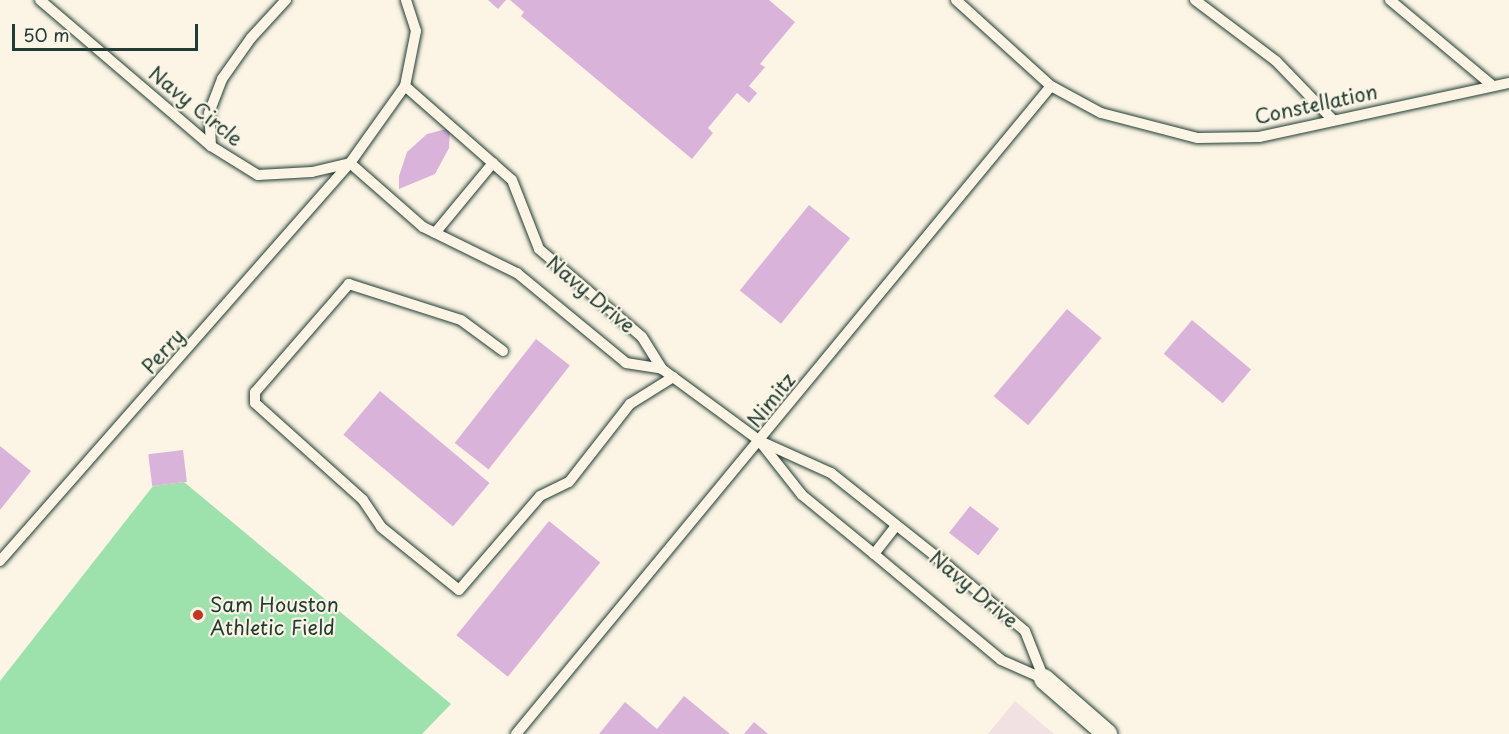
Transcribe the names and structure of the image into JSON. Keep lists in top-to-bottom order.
{
  "streets": {
    "street": ["Navy Drive"],
    "lane": [
      "Constellation",
      "Navy Circle",
      "Perry",
      "Nimitz"
    ]
  },
  "crossings": [
    ["Constellation", "Nimitz"],
    ["Navy Circle", "Navy Drive"],
    ["Navy Circle", "Perry"],
    ["Navy Drive", "Perry"],
    ["Navy Drive", "Nimitz"]
  ],
  "places": ["Sam Houston Athletic Field"],
  "scale_bar": "50 m"
}
